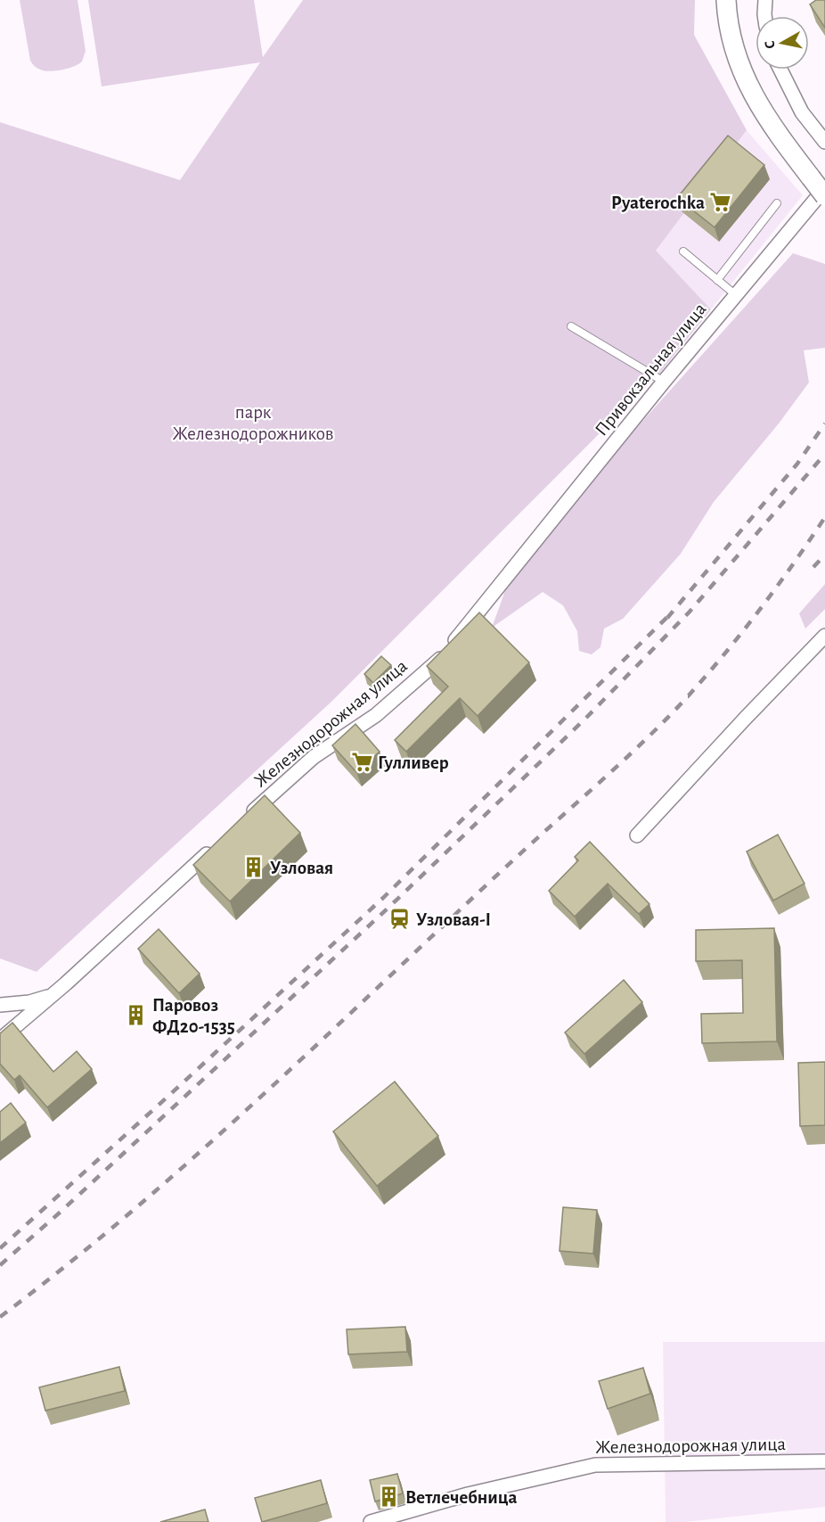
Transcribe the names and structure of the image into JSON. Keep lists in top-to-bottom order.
{
  "streets": {
    "street": ["Привокзальная улица", "Железнодорожная улица"]
  },
  "crossings": [
    ["Привокзальная улица", "Железнодорожная улица"]
  ],
  "parks": ["парк Железнодорожников"],
  "places": {
    "supermarket": ["Pyaterochka", "Гулливер"],
    "building": ["Узловая", "Паровоз ФД20-1535", "Ветлечебница"],
    "station": ["Узловая-I"]
  },
  "north": "left"
}
